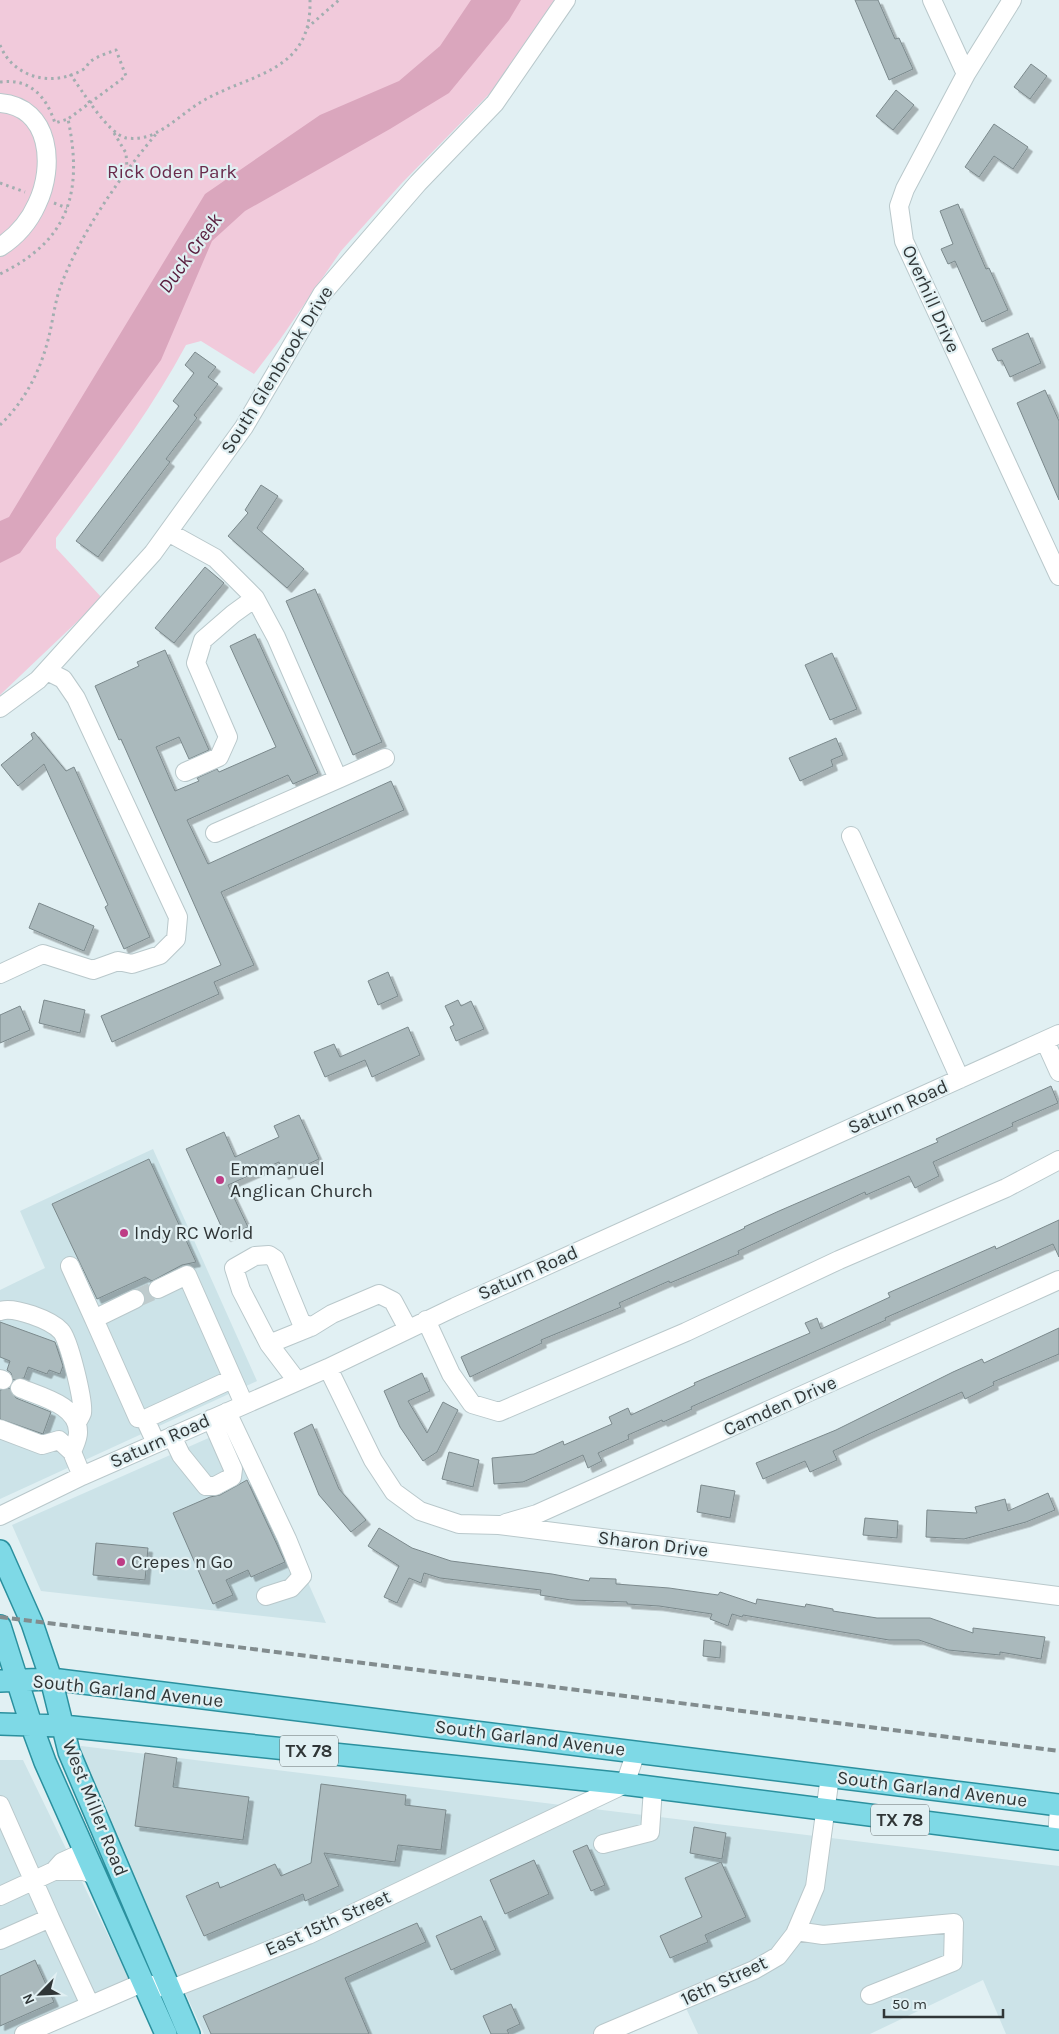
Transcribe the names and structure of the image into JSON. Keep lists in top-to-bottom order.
{
  "streets": {
    "main road": ["South Garland Avenue", "TX 78", "West Miller Road"],
    "street": [
      "Overhill Drive",
      "South Glenbrook Drive",
      "Saturn Road",
      "Camden Drive",
      "Sharon Drive",
      "East 15th Street",
      "16th Street"
    ]
  },
  "crossings": [
    ["Saturn Road", "Sharon Drive"],
    ["Camden Drive", "Sharon Drive"],
    ["South Garland Avenue", "West Miller Road"],
    ["South Garland Avenue", "East 15th Street"],
    ["South Garland Avenue", "16th Street"],
    ["West Miller Road", "East 15th Street"]
  ],
  "water": ["Duck Creek"],
  "parks": ["Rick Oden Park"],
  "places": ["Emmanuel Anglican Church", "Indy RC World", "Crepes n Go"],
  "scale_bar": "50 m",
  "north": "bottom left"
}
